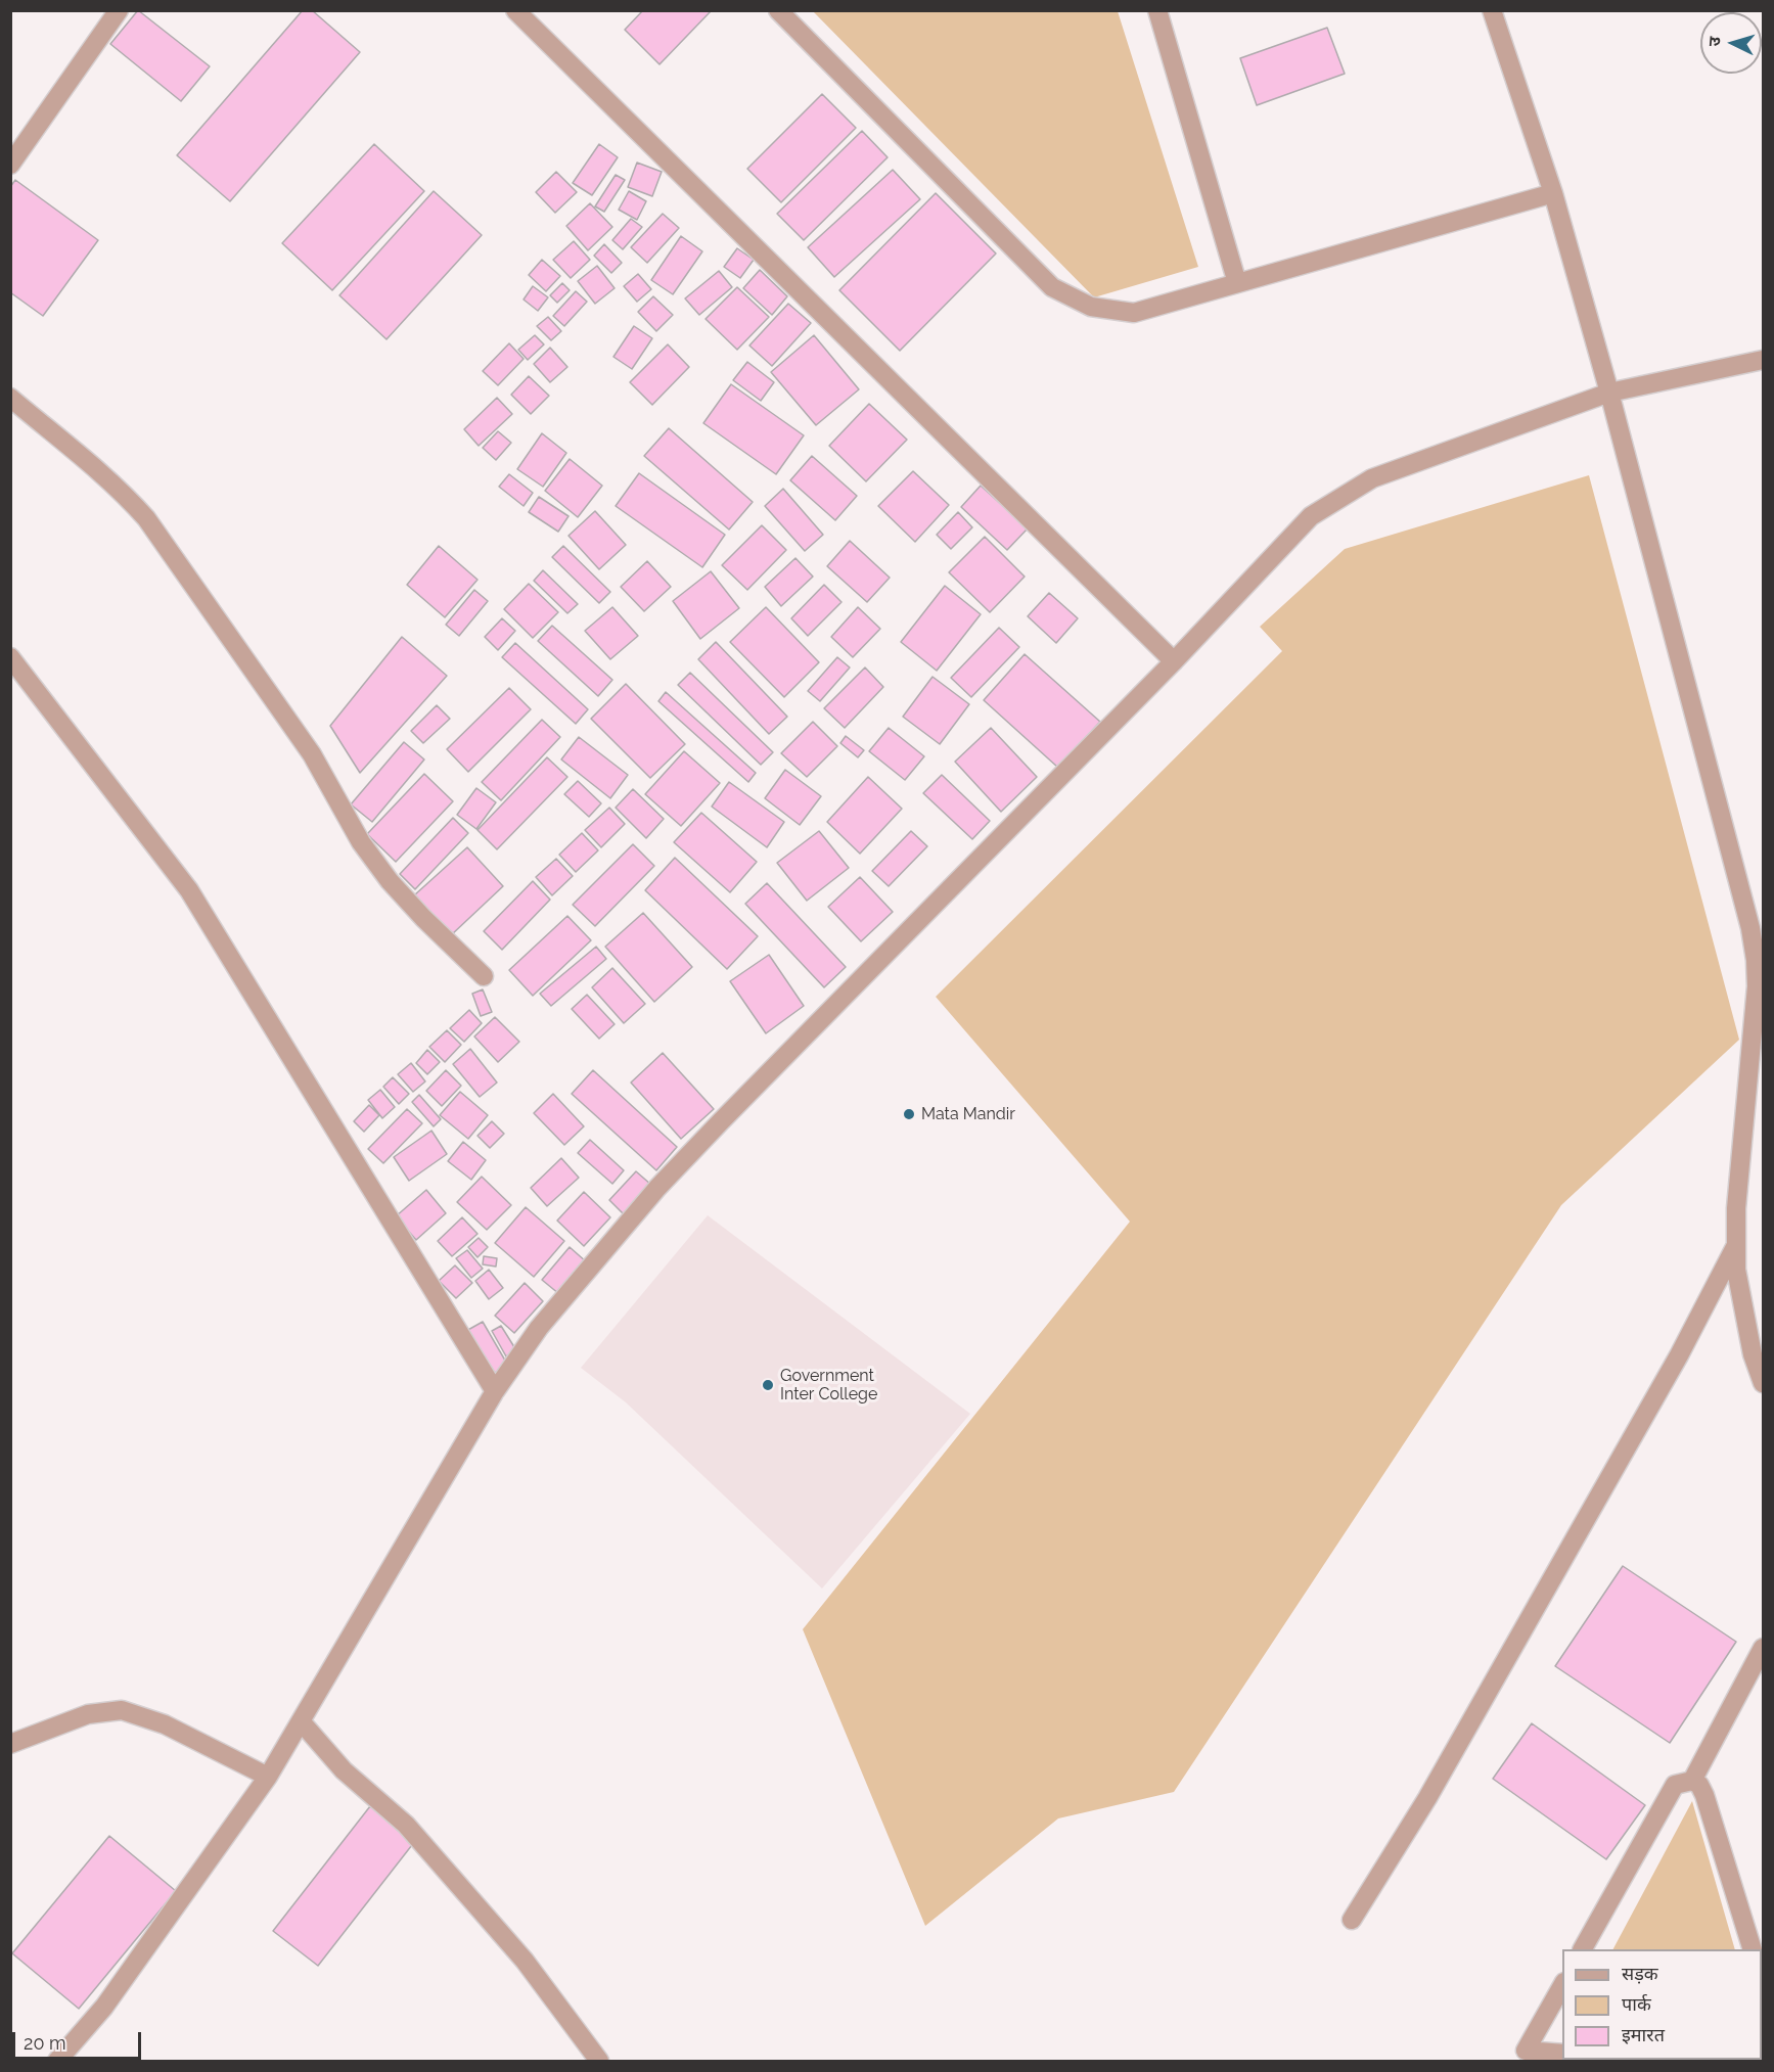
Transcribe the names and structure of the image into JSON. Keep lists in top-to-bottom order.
{
  "places": ["Mata Mandir", "Government Inter College"],
  "legend": ["सड़क", "पार्क", "इमारत"],
  "scale_bar": "20 m",
  "north": "left"
}
